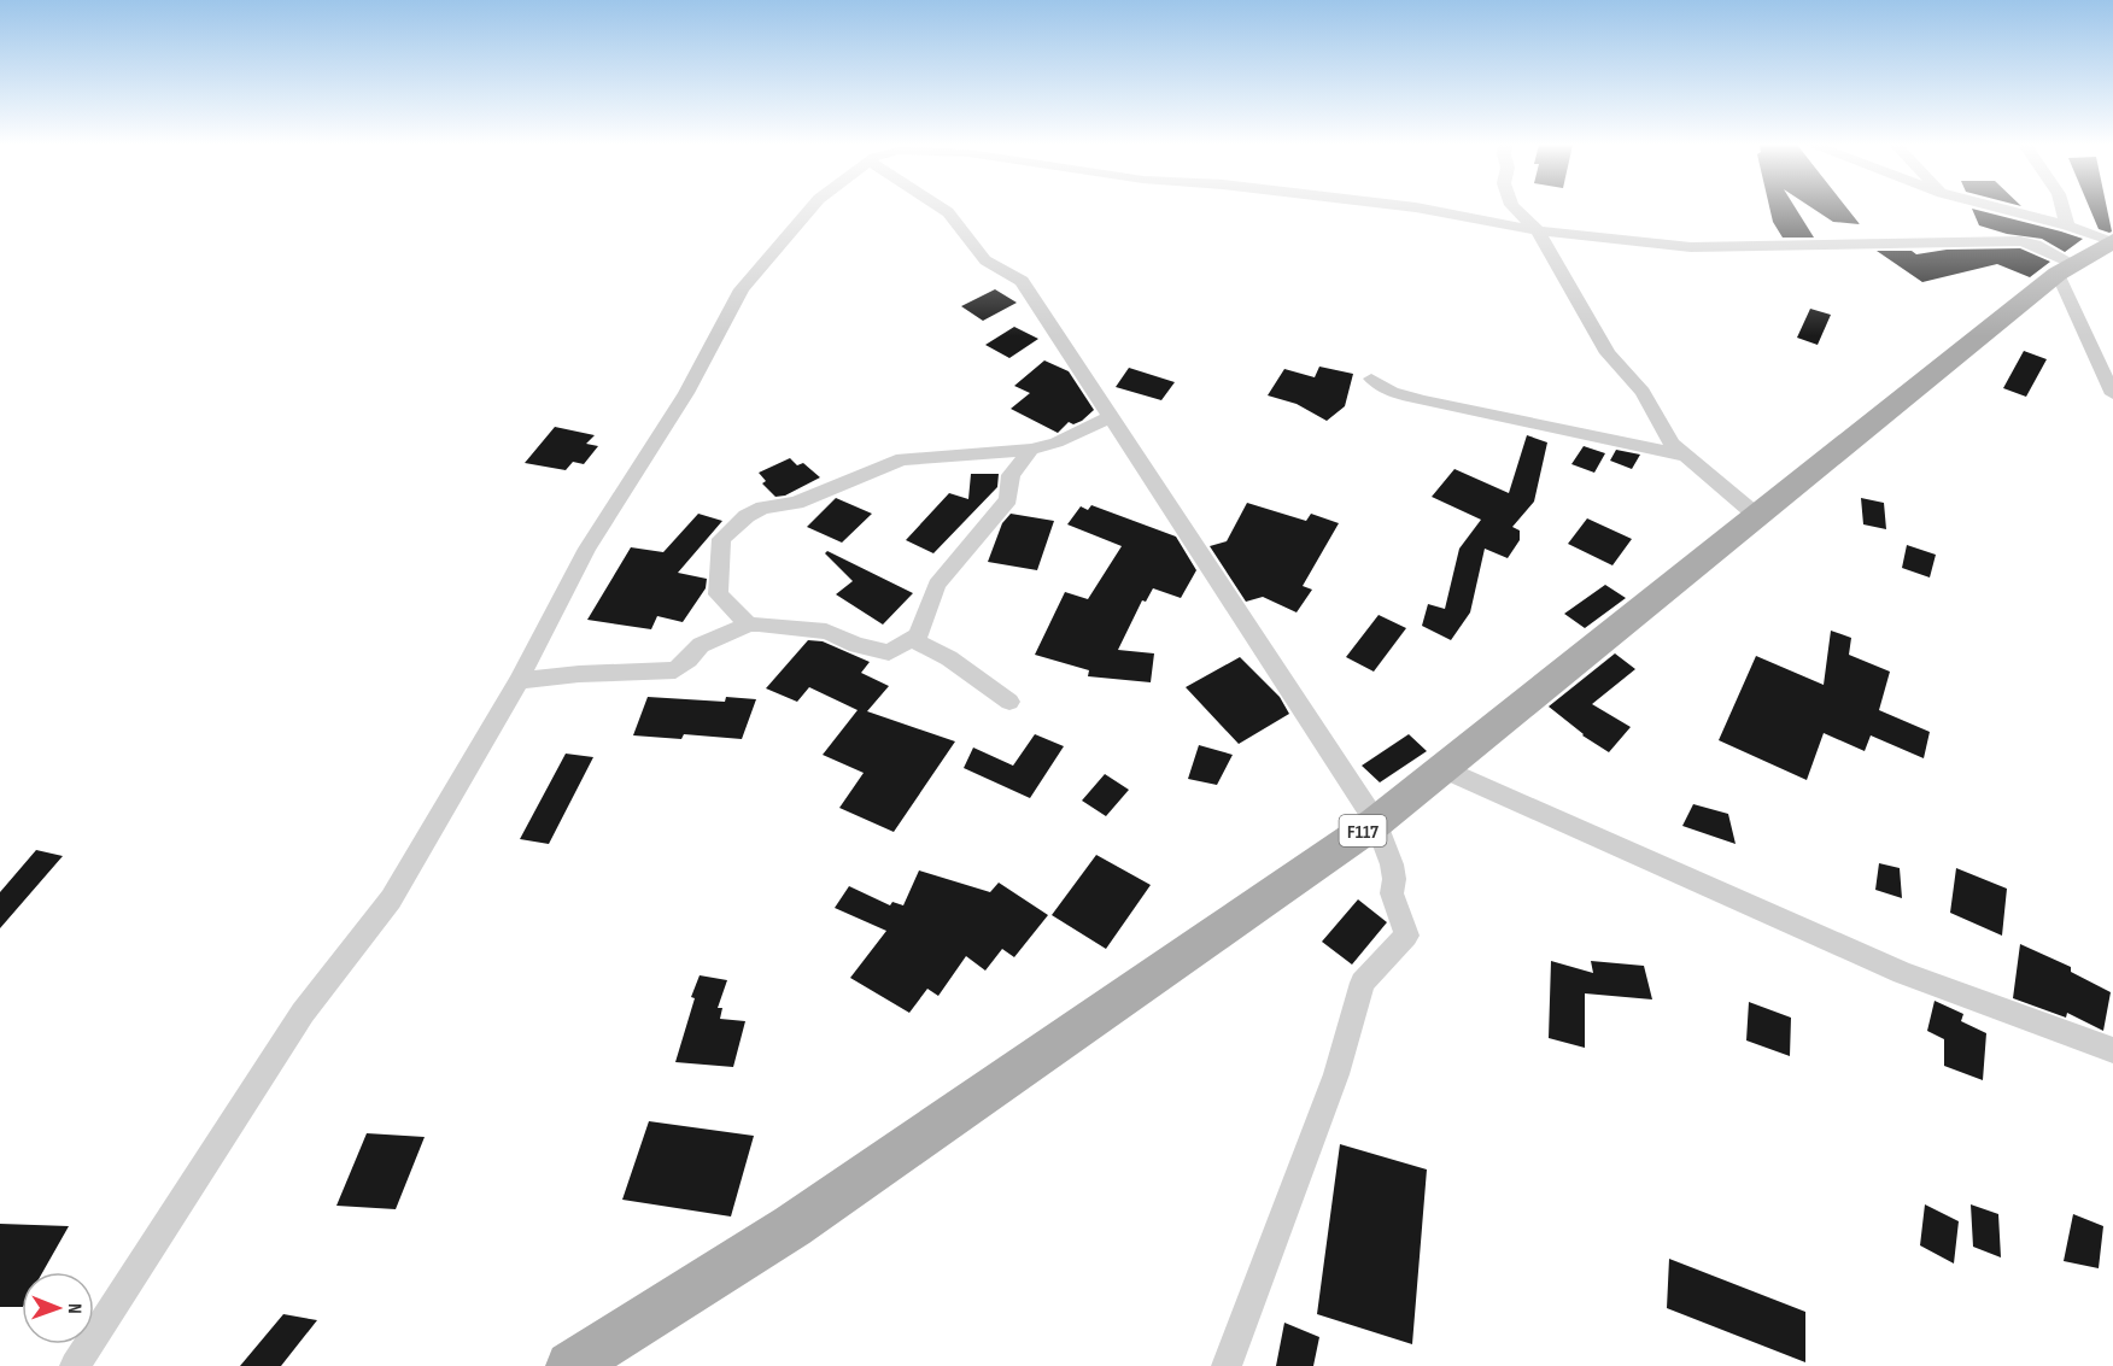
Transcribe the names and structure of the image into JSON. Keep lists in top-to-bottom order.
{
  "streets": {
    "main road": ["F117"]
  },
  "north": "right"
}
